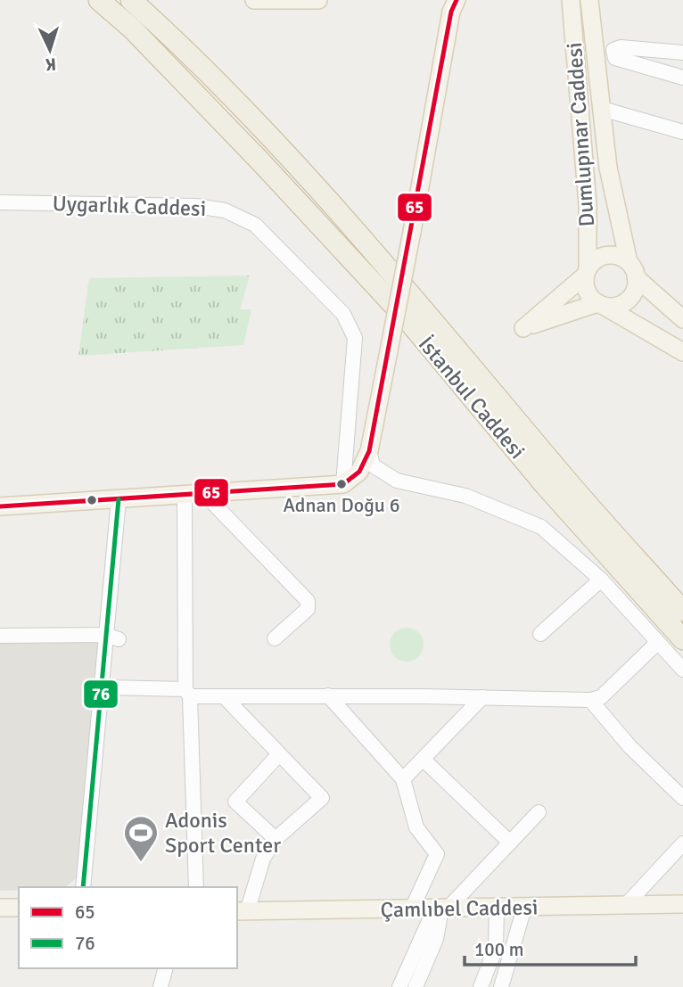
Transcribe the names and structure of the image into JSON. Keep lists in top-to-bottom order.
{
  "streets": {
    "highway": ["İstanbul Caddesi"],
    "main road": ["Dumlupınar Caddesi", "Çamlıbel Caddesi"],
    "street": ["Uygarlık Caddesi"]
  },
  "places": {
    "other": ["Adnan Doğu 6"],
    "sports": ["Adonis Sport Center"]
  },
  "lines": ["transit line 65", "transit line 76"],
  "legend": ["65", "76"],
  "scale_bar": "100 m",
  "north": "bottom"
}
